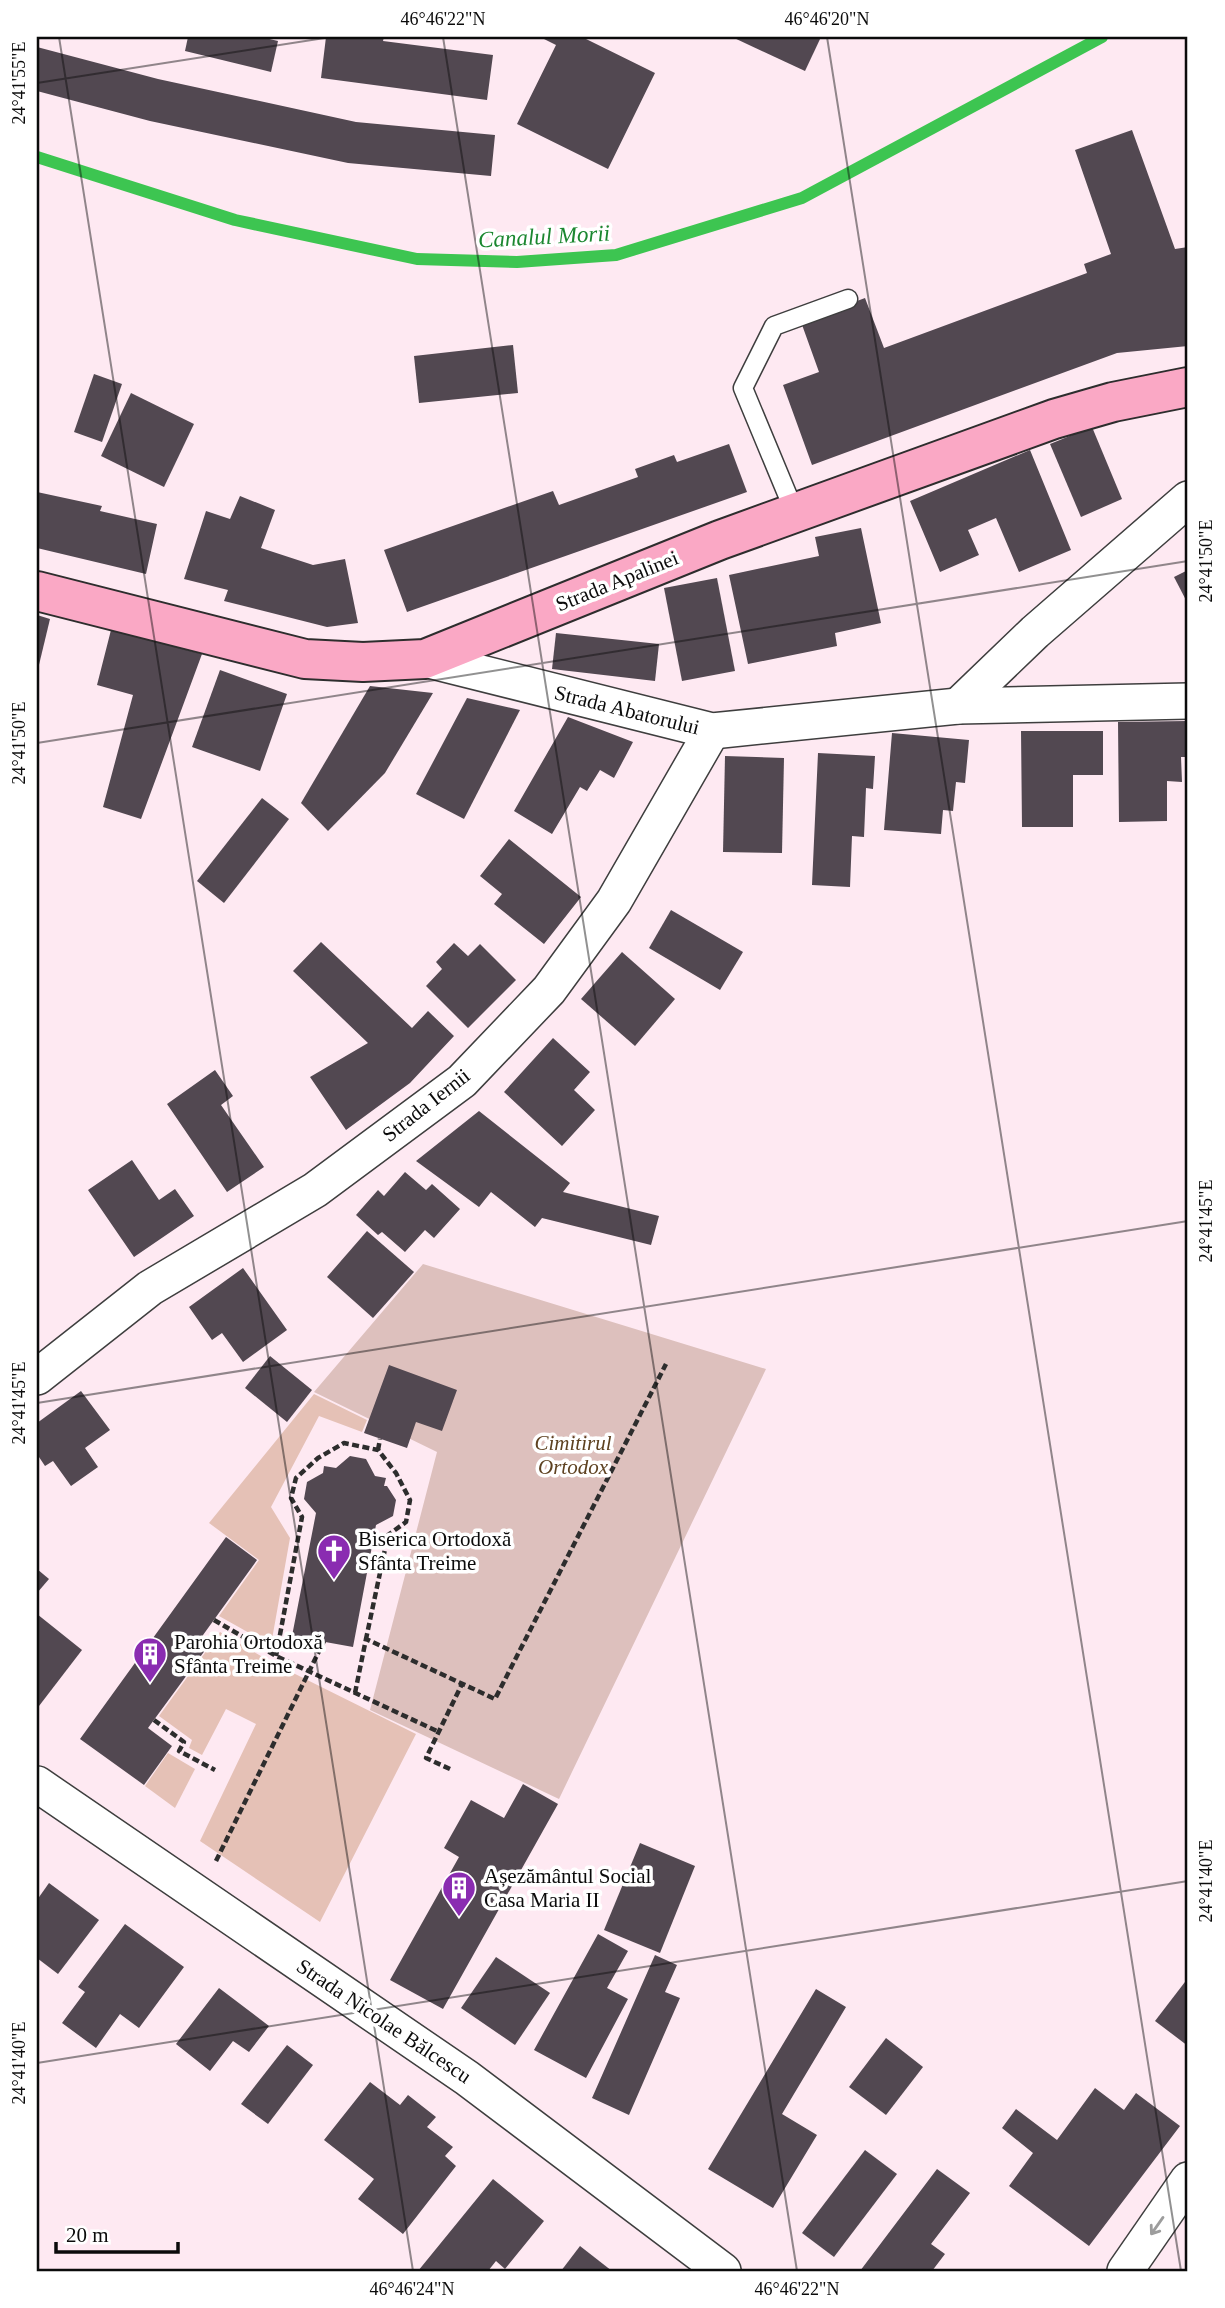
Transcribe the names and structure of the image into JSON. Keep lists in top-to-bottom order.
{
  "streets": {
    "street": [
      "Strada Apalinei",
      "Strada Abatorului",
      "Strada Iernii",
      "Strada Nicolae Bălcescu"
    ]
  },
  "crossings": [
    ["Strada Apalinei", "Strada Abatorului"],
    ["Strada Abatorului", "Strada Iernii"]
  ],
  "water": ["Canalul Morii"],
  "parks": ["Cimitirul Ortodox"],
  "places": {
    "church": ["Biserica Ortodoxă Sfânta Treime"],
    "building": ["Parohia Ortodoxă Sfânta Treime", "Așezământul Social Casa Maria II"]
  },
  "scale_bar": "20 m",
  "coordinates": [
    "46°46'22\"N",
    "46°46'20\"N",
    "24°41'55\"E",
    "24°41'50\"E",
    "24°41'45\"E",
    "24°41'40\"E",
    "46°46'24\"N"
  ]
}
